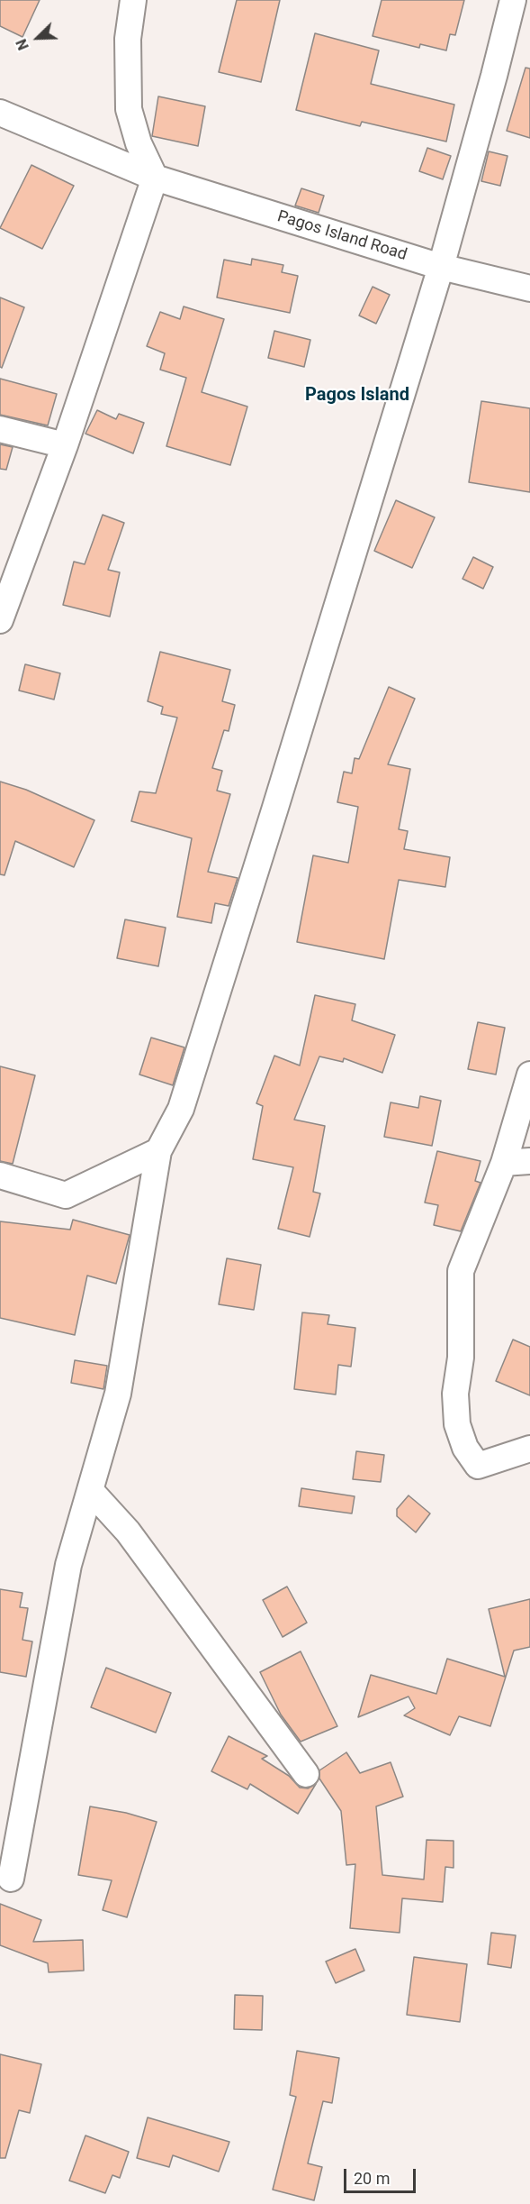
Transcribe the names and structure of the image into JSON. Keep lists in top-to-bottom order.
{
  "streets": {
    "street": ["Pagos Island Road"]
  },
  "districts": ["Pagos Island"],
  "scale_bar": "20 m",
  "north": "bottom left"
}
